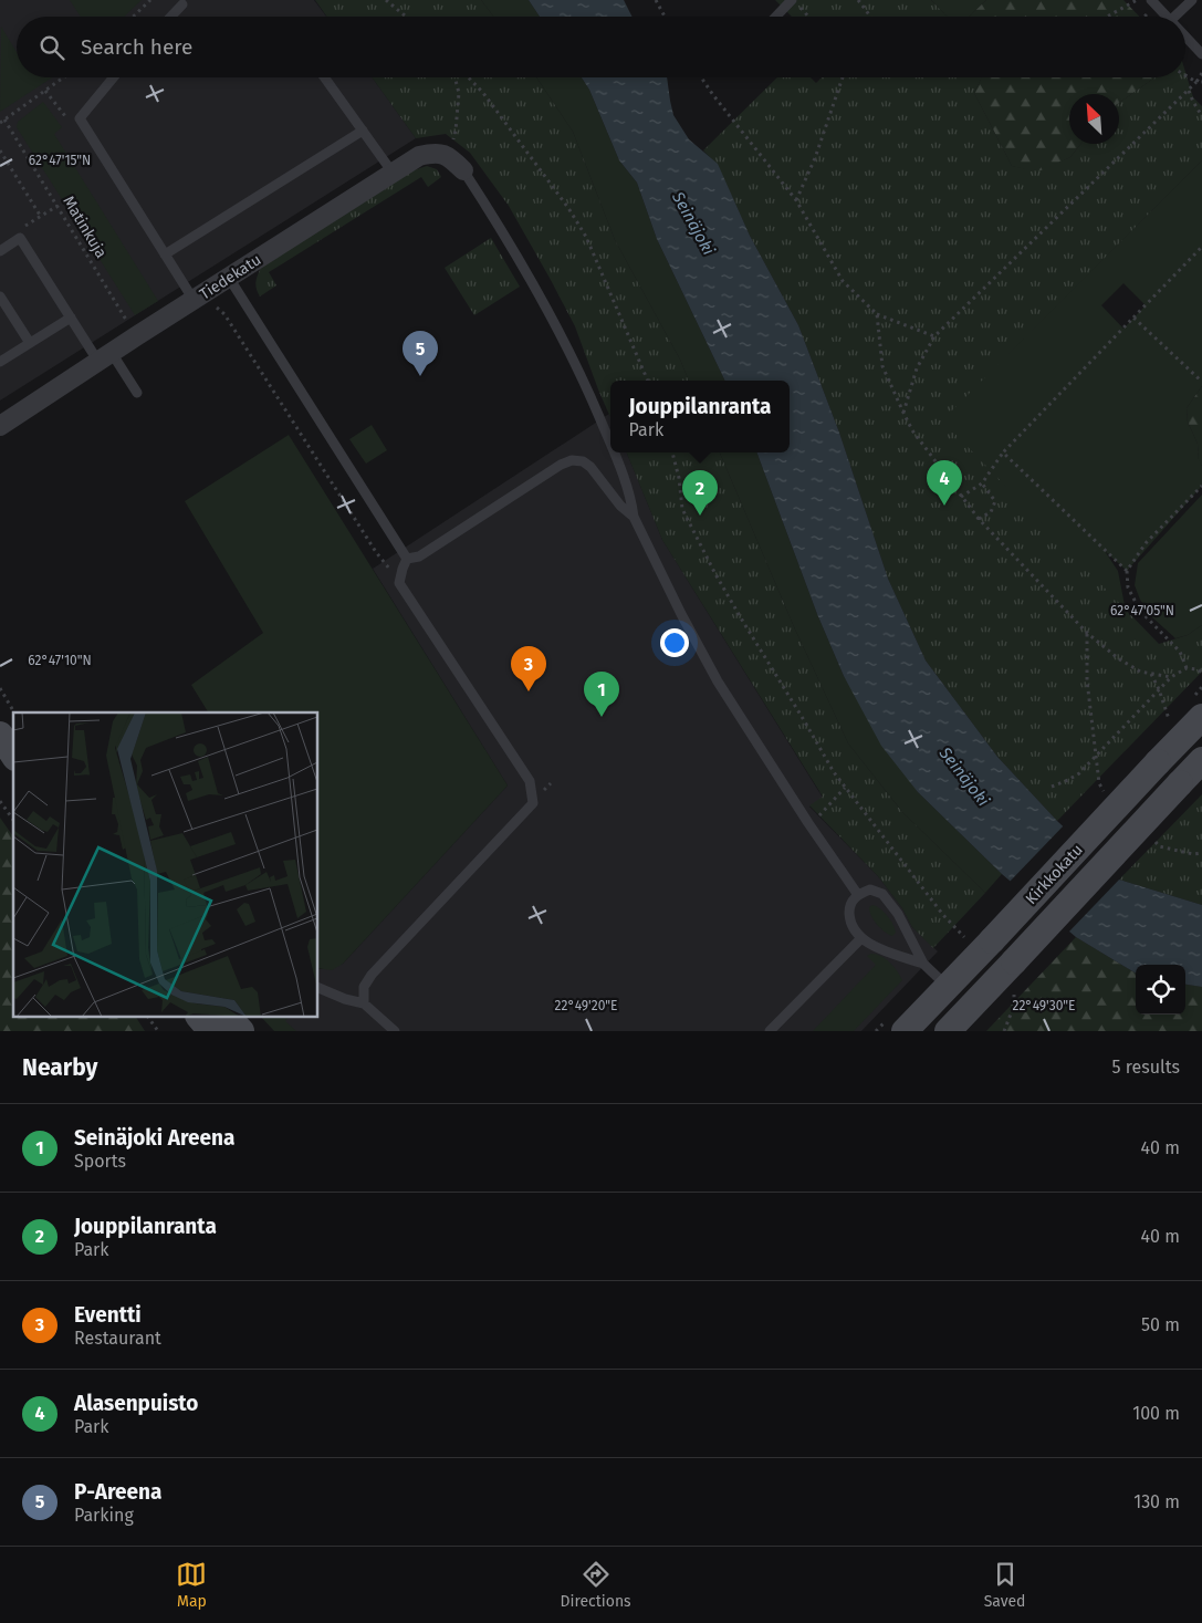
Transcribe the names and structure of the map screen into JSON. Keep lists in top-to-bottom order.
{
  "streets": {
    "main road": ["Kirkkokatu"],
    "street": ["Tiedekatu"],
    "path": ["Matinkuja"]
  },
  "crossings": [
    ["Matinkuja", "Tiedekatu"]
  ],
  "water": ["Seinäjoki"],
  "north": "top left",
  "page": {
    "search": "Search here",
    "pins": [
      "5",
      "4",
      "2",
      "3",
      "1"
    ],
    "popup": ["Jouppilanranta", "Park"],
    "heading": ["Nearby", "5 results"],
    "list": [
      {
        "mark": "1",
        "name": "Seinäjoki Areena",
        "note": "Sports",
        "value": "40 m"
      },
      {
        "mark": "2",
        "name": "Jouppilanranta",
        "note": "Park",
        "value": "40 m"
      },
      {
        "mark": "3",
        "name": "Eventti",
        "note": "Restaurant",
        "value": "50 m"
      },
      {
        "mark": "4",
        "name": "Alasenpuisto",
        "note": "Park",
        "value": "100 m"
      },
      {
        "mark": "5",
        "name": "P-Areena",
        "note": "Parking",
        "value": "130 m"
      }
    ],
    "nav": ["Map", "Directions", "Saved"]
  },
  "coordinates": [
    "62°47'15\"N",
    "62°47'05\"N",
    "62°47'10\"N",
    "22°49'20\"E",
    "22°49'30\"E"
  ]
}
